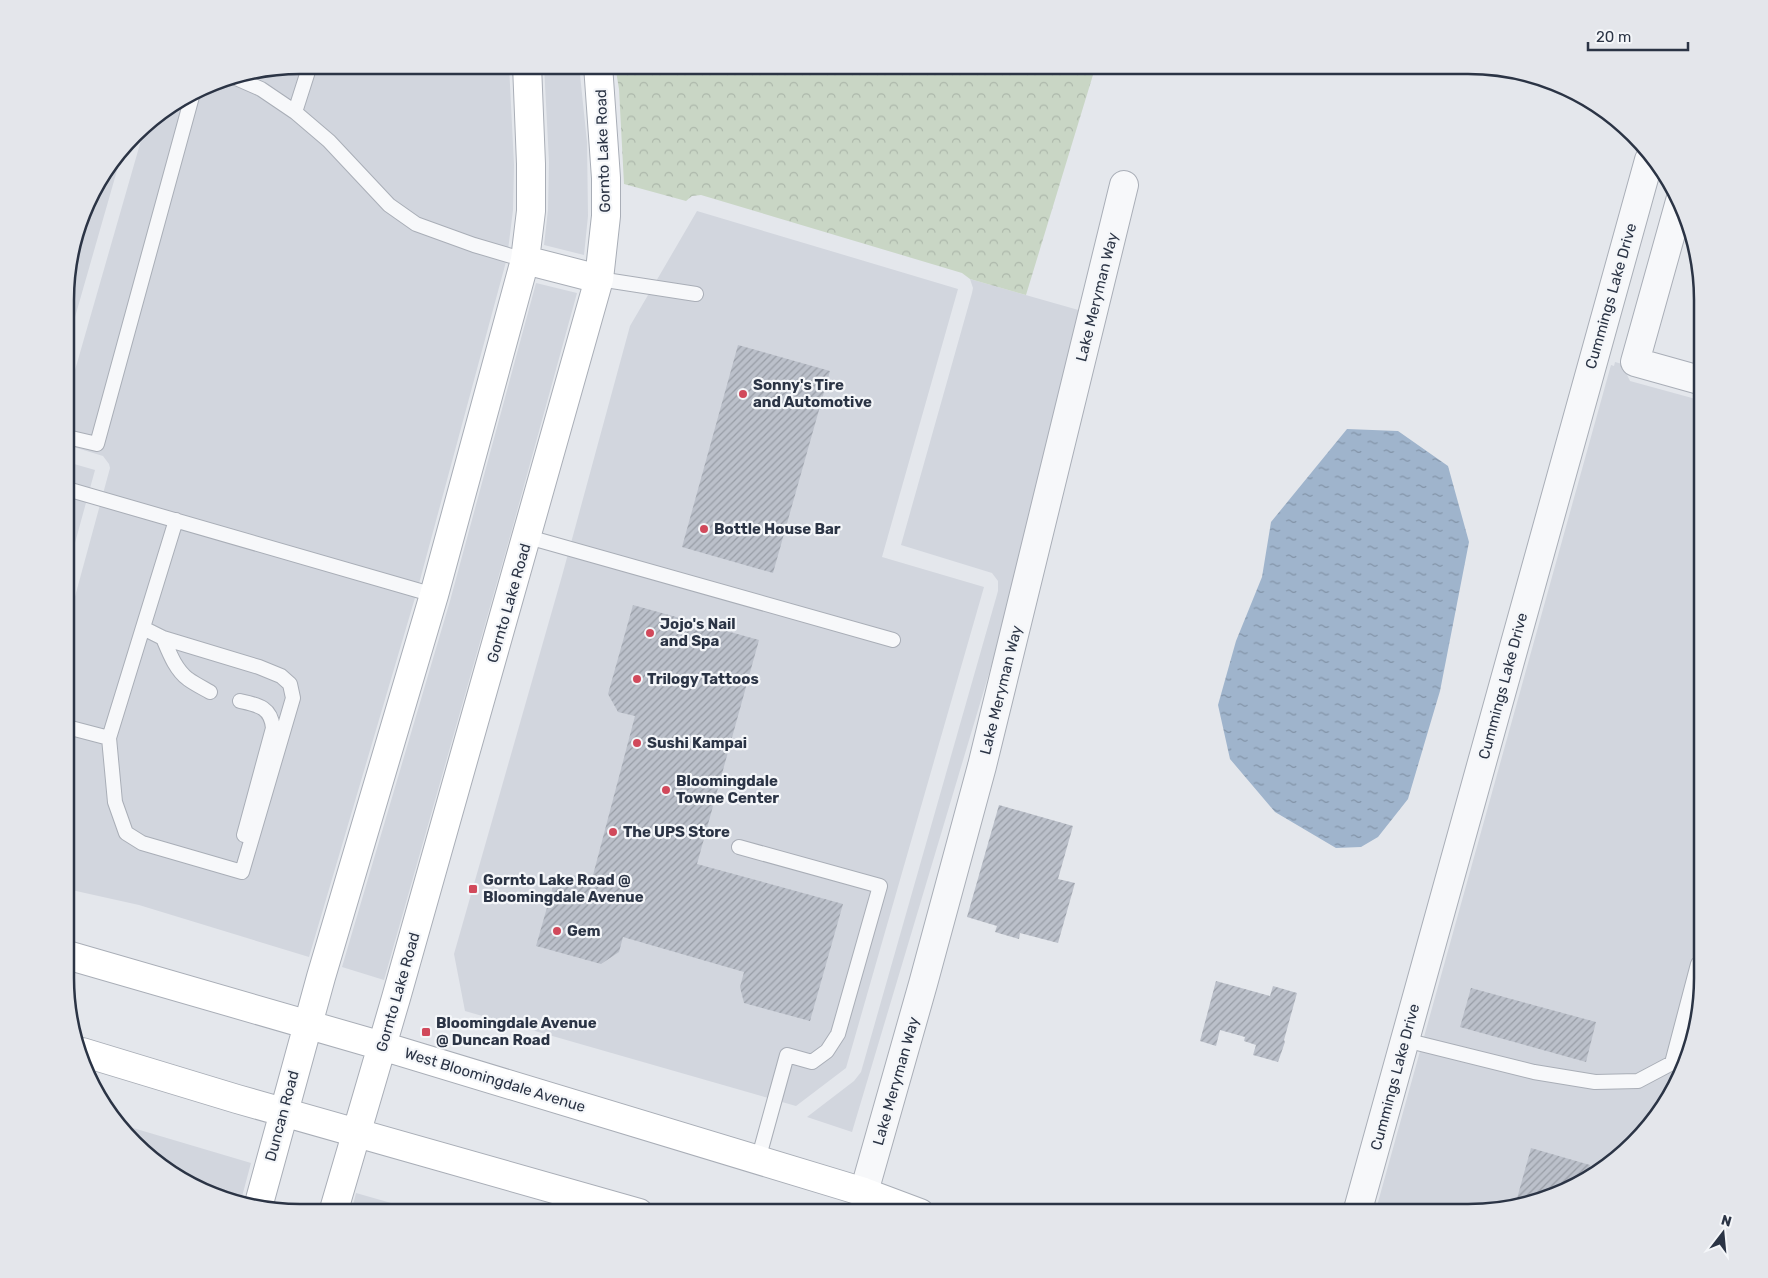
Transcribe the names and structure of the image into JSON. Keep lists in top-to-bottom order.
{
  "streets": {
    "street": [
      "Gornto Lake Road",
      "Cummings Lake Drive",
      "Lake Meryman Way",
      "West Bloomingdale Avenue",
      "Duncan Road"
    ]
  },
  "crossings": [
    ["Gornto Lake Road", "West Bloomingdale Avenue"],
    ["Lake Meryman Way", "West Bloomingdale Avenue"],
    ["West Bloomingdale Avenue", "Duncan Road"]
  ],
  "places": {
    "other": [
      "Sonny's Tire and Automotive",
      "Bottle House Bar",
      "Jojo's Nail and Spa",
      "Trilogy Tattoos",
      "Sushi Kampai",
      "Bloomingdale Towne Center",
      "The UPS Store",
      "Gem"
    ],
    "transit": ["Gornto Lake Road @ Bloomingdale Avenue", "Bloomingdale Avenue @ Duncan Road"]
  },
  "scale_bar": "20 m",
  "north": "top"
}
